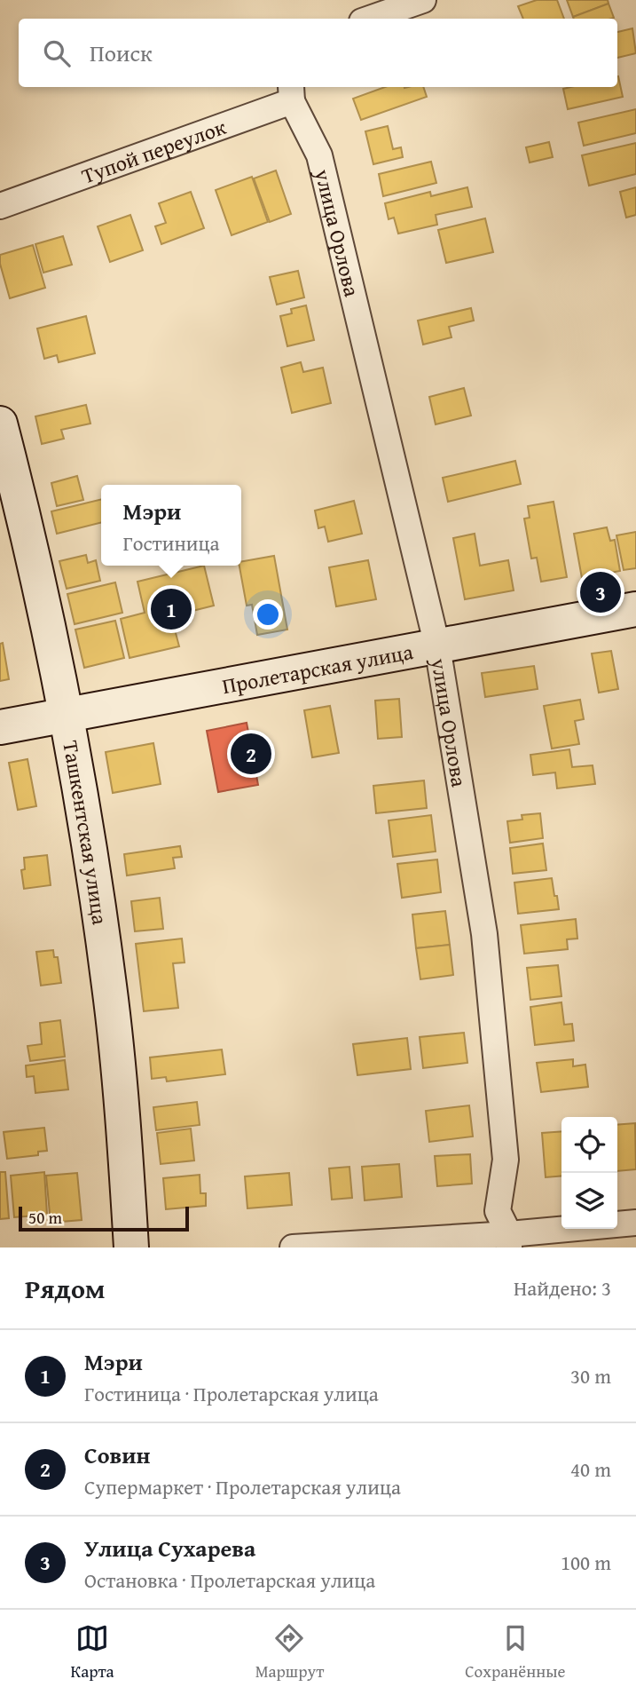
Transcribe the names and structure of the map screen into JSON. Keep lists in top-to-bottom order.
{
  "streets": {
    "street": [
      "Тупой переулок",
      "улица Орлова",
      "Пролетарская улица",
      "Ташкентская улица"
    ]
  },
  "crossings": [
    ["Тупой переулок", "улица Орлова"],
    ["улица Орлова", "Пролетарская улица"],
    ["Пролетарская улица", "Ташкентская улица"]
  ],
  "scale_bar": "50 m",
  "page": {
    "search": "Поиск",
    "popup": ["Мэри", "Гостиница"],
    "pins": ["3", "1", "2"],
    "scale": "50 m",
    "heading": ["Рядом", "Найдено: 3"],
    "list": [
      {
        "mark": "1",
        "name": "Мэри",
        "note": "Гостиница · Пролетарская улица",
        "value": "30 m"
      },
      {
        "mark": "2",
        "name": "Совин",
        "note": "Супермаркет · Пролетарская улица",
        "value": "40 m"
      },
      {
        "mark": "3",
        "name": "Улица Сухарева",
        "note": "Остановка · Пролетарская улица",
        "value": "100 m"
      }
    ],
    "nav": ["Карта", "Маршрут", "Сохранённые"]
  }
}
